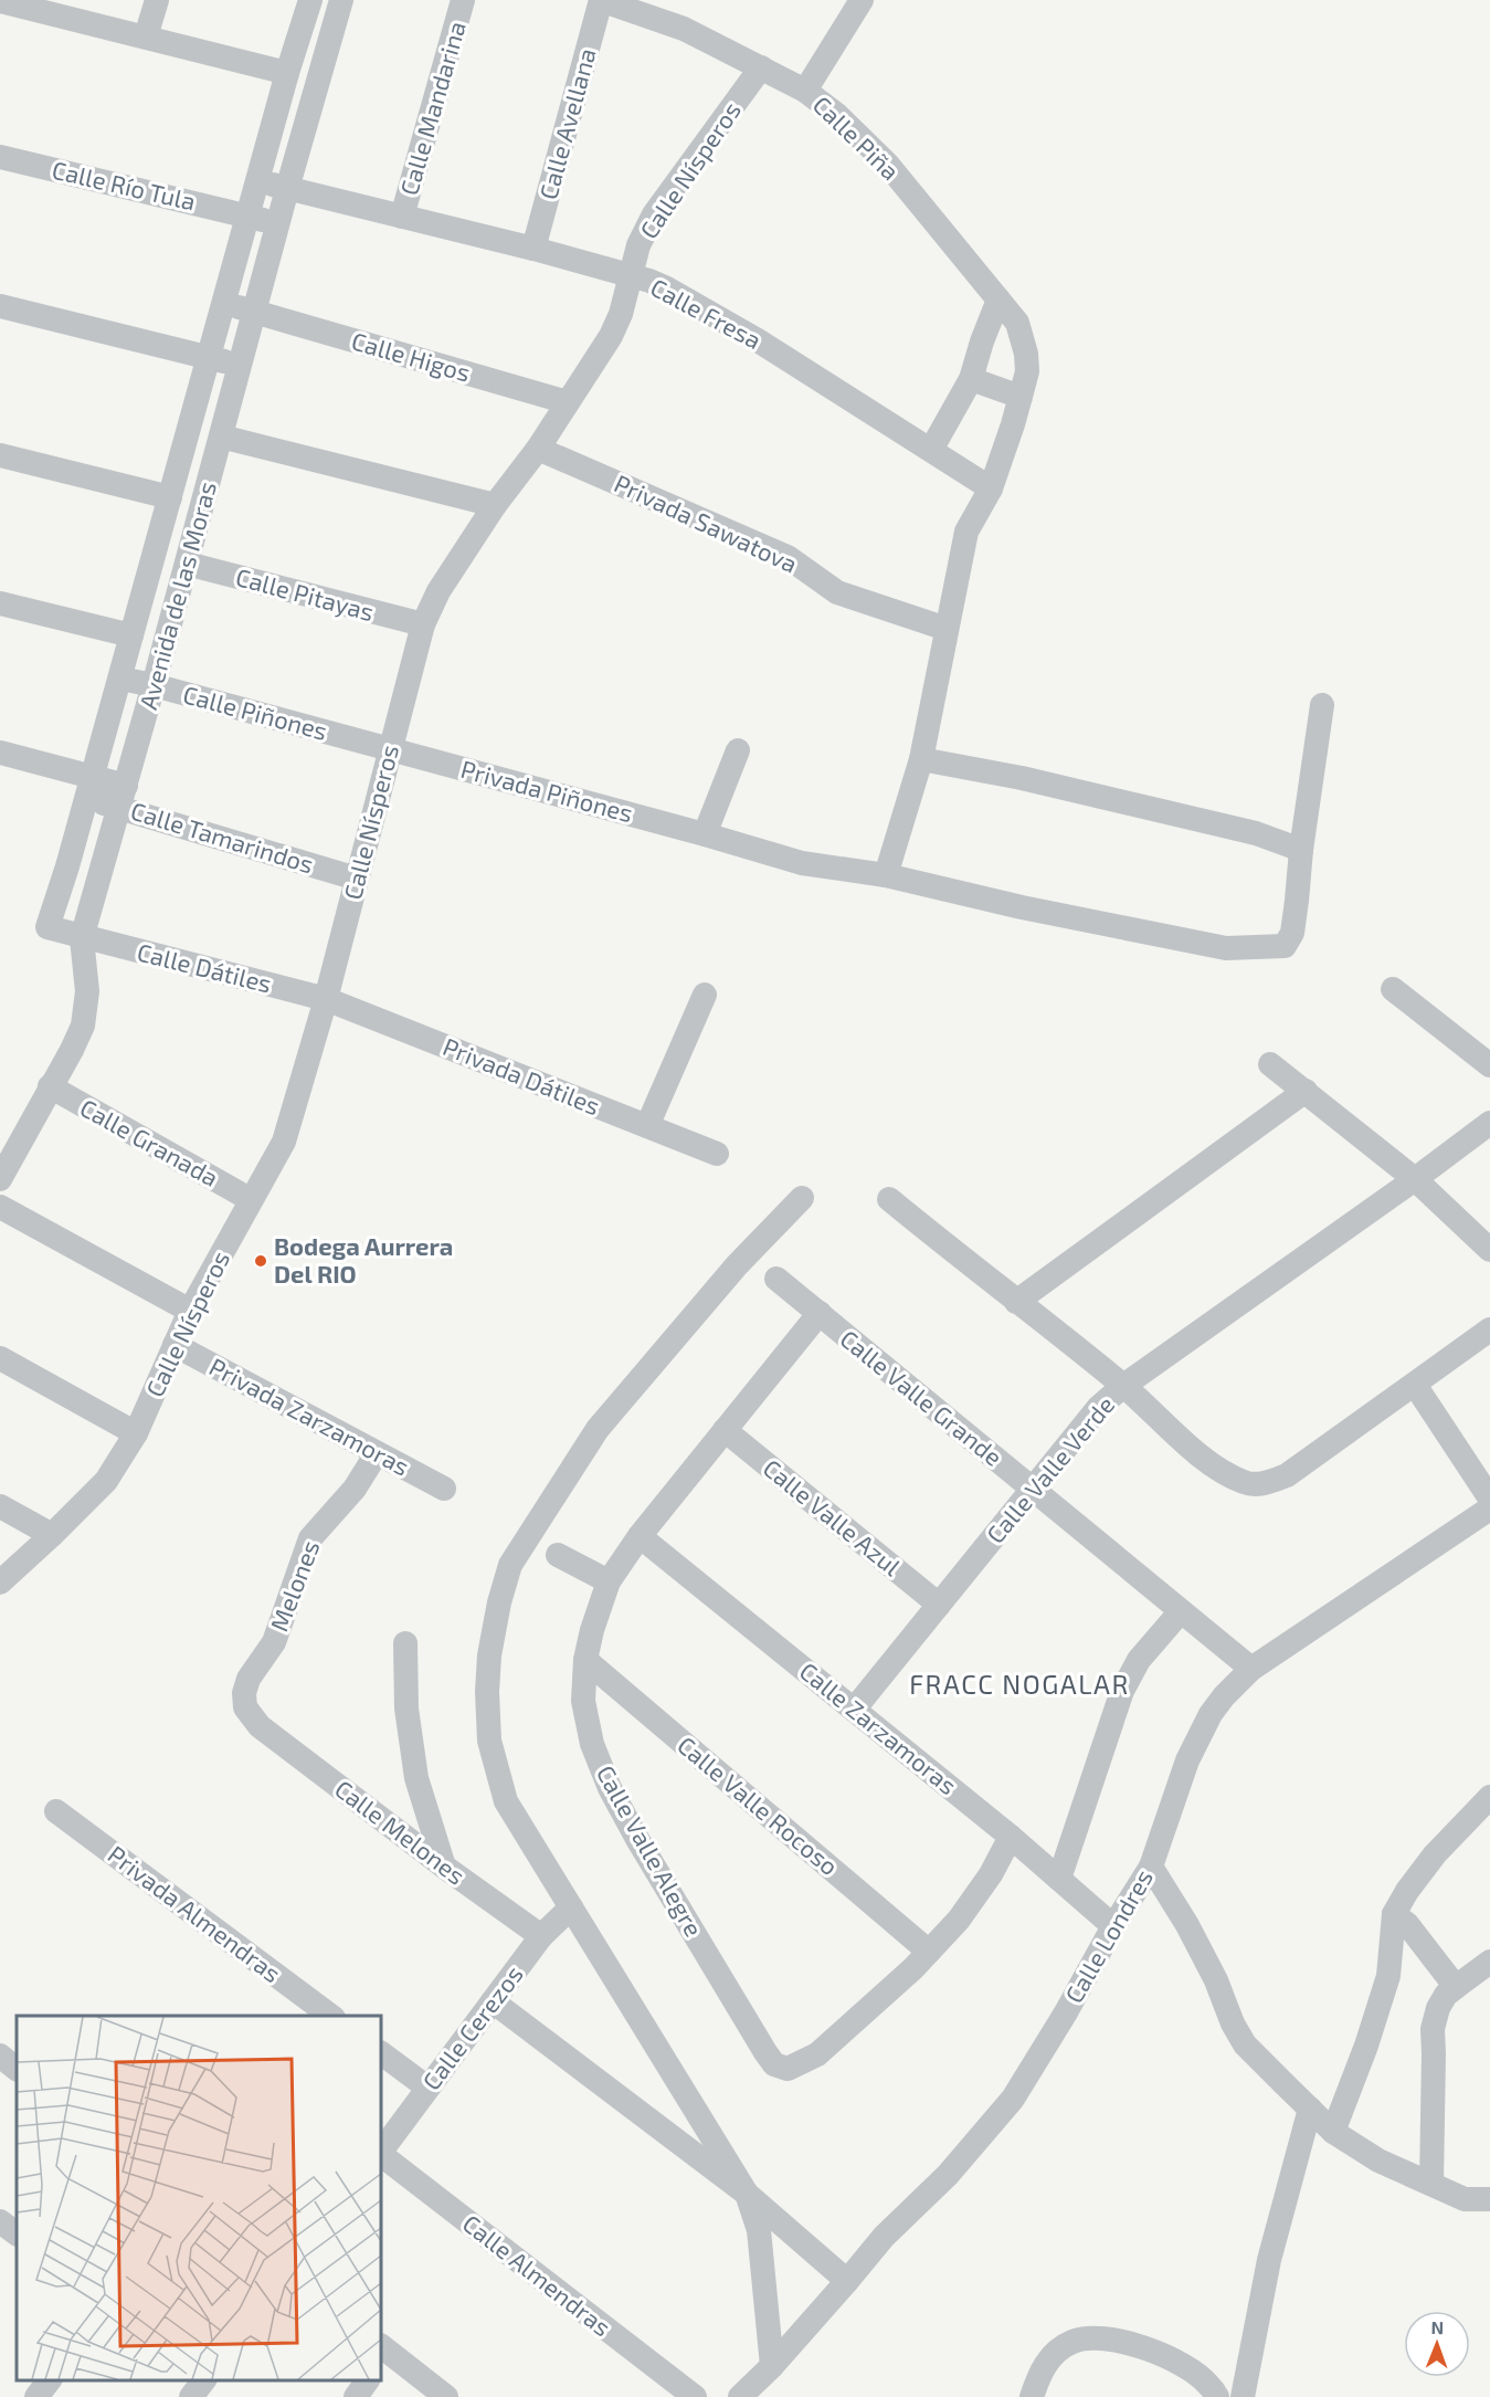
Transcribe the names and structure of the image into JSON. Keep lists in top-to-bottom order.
{
  "streets": {
    "street": [
      "Calle Mandarina",
      "Calle Avellana",
      "Calle Piña",
      "Calle Nísperos",
      "Calle Río Tula",
      "Calle Fresa",
      "Calle Higos",
      "Privada Sawatova",
      "Calle Pitayas",
      "Avenida de las Moras",
      "Calle Piñones",
      "Privada Piñones",
      "Calle Tamarindos",
      "Calle Dátiles",
      "Privada Dátiles",
      "Calle Granada",
      "Calle Valle Grande",
      "Privada Zarzamoras",
      "Calle Valle Verde",
      "Calle Valle Azul",
      "Melones",
      "Calle Zarzamoras",
      "Calle Valle Rocoso",
      "Calle Melones",
      "Calle Valle Alegre",
      "Privada Almendras",
      "Calle Londres",
      "Calle Cerezos",
      "Calle Almendras"
    ]
  },
  "crossings": [
    ["Calle Mandarina", "Calle Fresa"],
    ["Calle Avellana", "Calle Piña"],
    ["Calle Avellana", "Calle Fresa"],
    ["Calle Piña", "Calle Nísperos"],
    ["Calle Piña", "Calle Fresa"],
    ["Calle Piña", "Privada Sawatova"],
    ["Calle Piña", "Privada Piñones"],
    ["Calle Nísperos", "Calle Fresa"],
    ["Calle Nísperos", "Calle Higos"],
    ["Calle Nísperos", "Privada Sawatova"],
    ["Calle Nísperos", "Calle Pitayas"],
    ["Calle Nísperos", "Calle Piñones"],
    ["Calle Nísperos", "Privada Piñones"],
    ["Calle Nísperos", "Calle Tamarindos"],
    ["Calle Nísperos", "Calle Dátiles"],
    ["Calle Nísperos", "Privada Dátiles"],
    ["Calle Nísperos", "Calle Granada"],
    ["Calle Nísperos", "Privada Zarzamoras"],
    ["Calle Río Tula", "Avenida de las Moras"],
    ["Calle Fresa", "Avenida de las Moras"],
    ["Calle Higos", "Avenida de las Moras"],
    ["Calle Pitayas", "Avenida de las Moras"],
    ["Avenida de las Moras", "Calle Piñones"],
    ["Avenida de las Moras", "Calle Tamarindos"],
    ["Avenida de las Moras", "Calle Dátiles"],
    ["Avenida de las Moras", "Calle Granada"],
    ["Calle Piñones", "Privada Piñones"],
    ["Calle Dátiles", "Privada Dátiles"],
    ["Calle Valle Grande", "Calle Valle Verde"],
    ["Calle Valle Grande", "Calle Valle Alegre"],
    ["Calle Valle Grande", "Calle Londres"],
    ["Privada Zarzamoras", "Melones"],
    ["Calle Valle Verde", "Calle Valle Azul"],
    ["Calle Valle Verde", "Calle Zarzamoras"],
    ["Calle Valle Azul", "Calle Valle Alegre"],
    ["Melones", "Calle Melones"],
    ["Calle Zarzamoras", "Calle Valle Alegre"],
    ["Calle Zarzamoras", "Calle Londres"],
    ["Calle Valle Rocoso", "Calle Valle Alegre"],
    ["Calle Melones", "Calle Cerezos"]
  ],
  "districts": ["FRACC NOGALAR"],
  "places": ["Bodega Aurrera Del RIO"],
  "north": "top"
}
